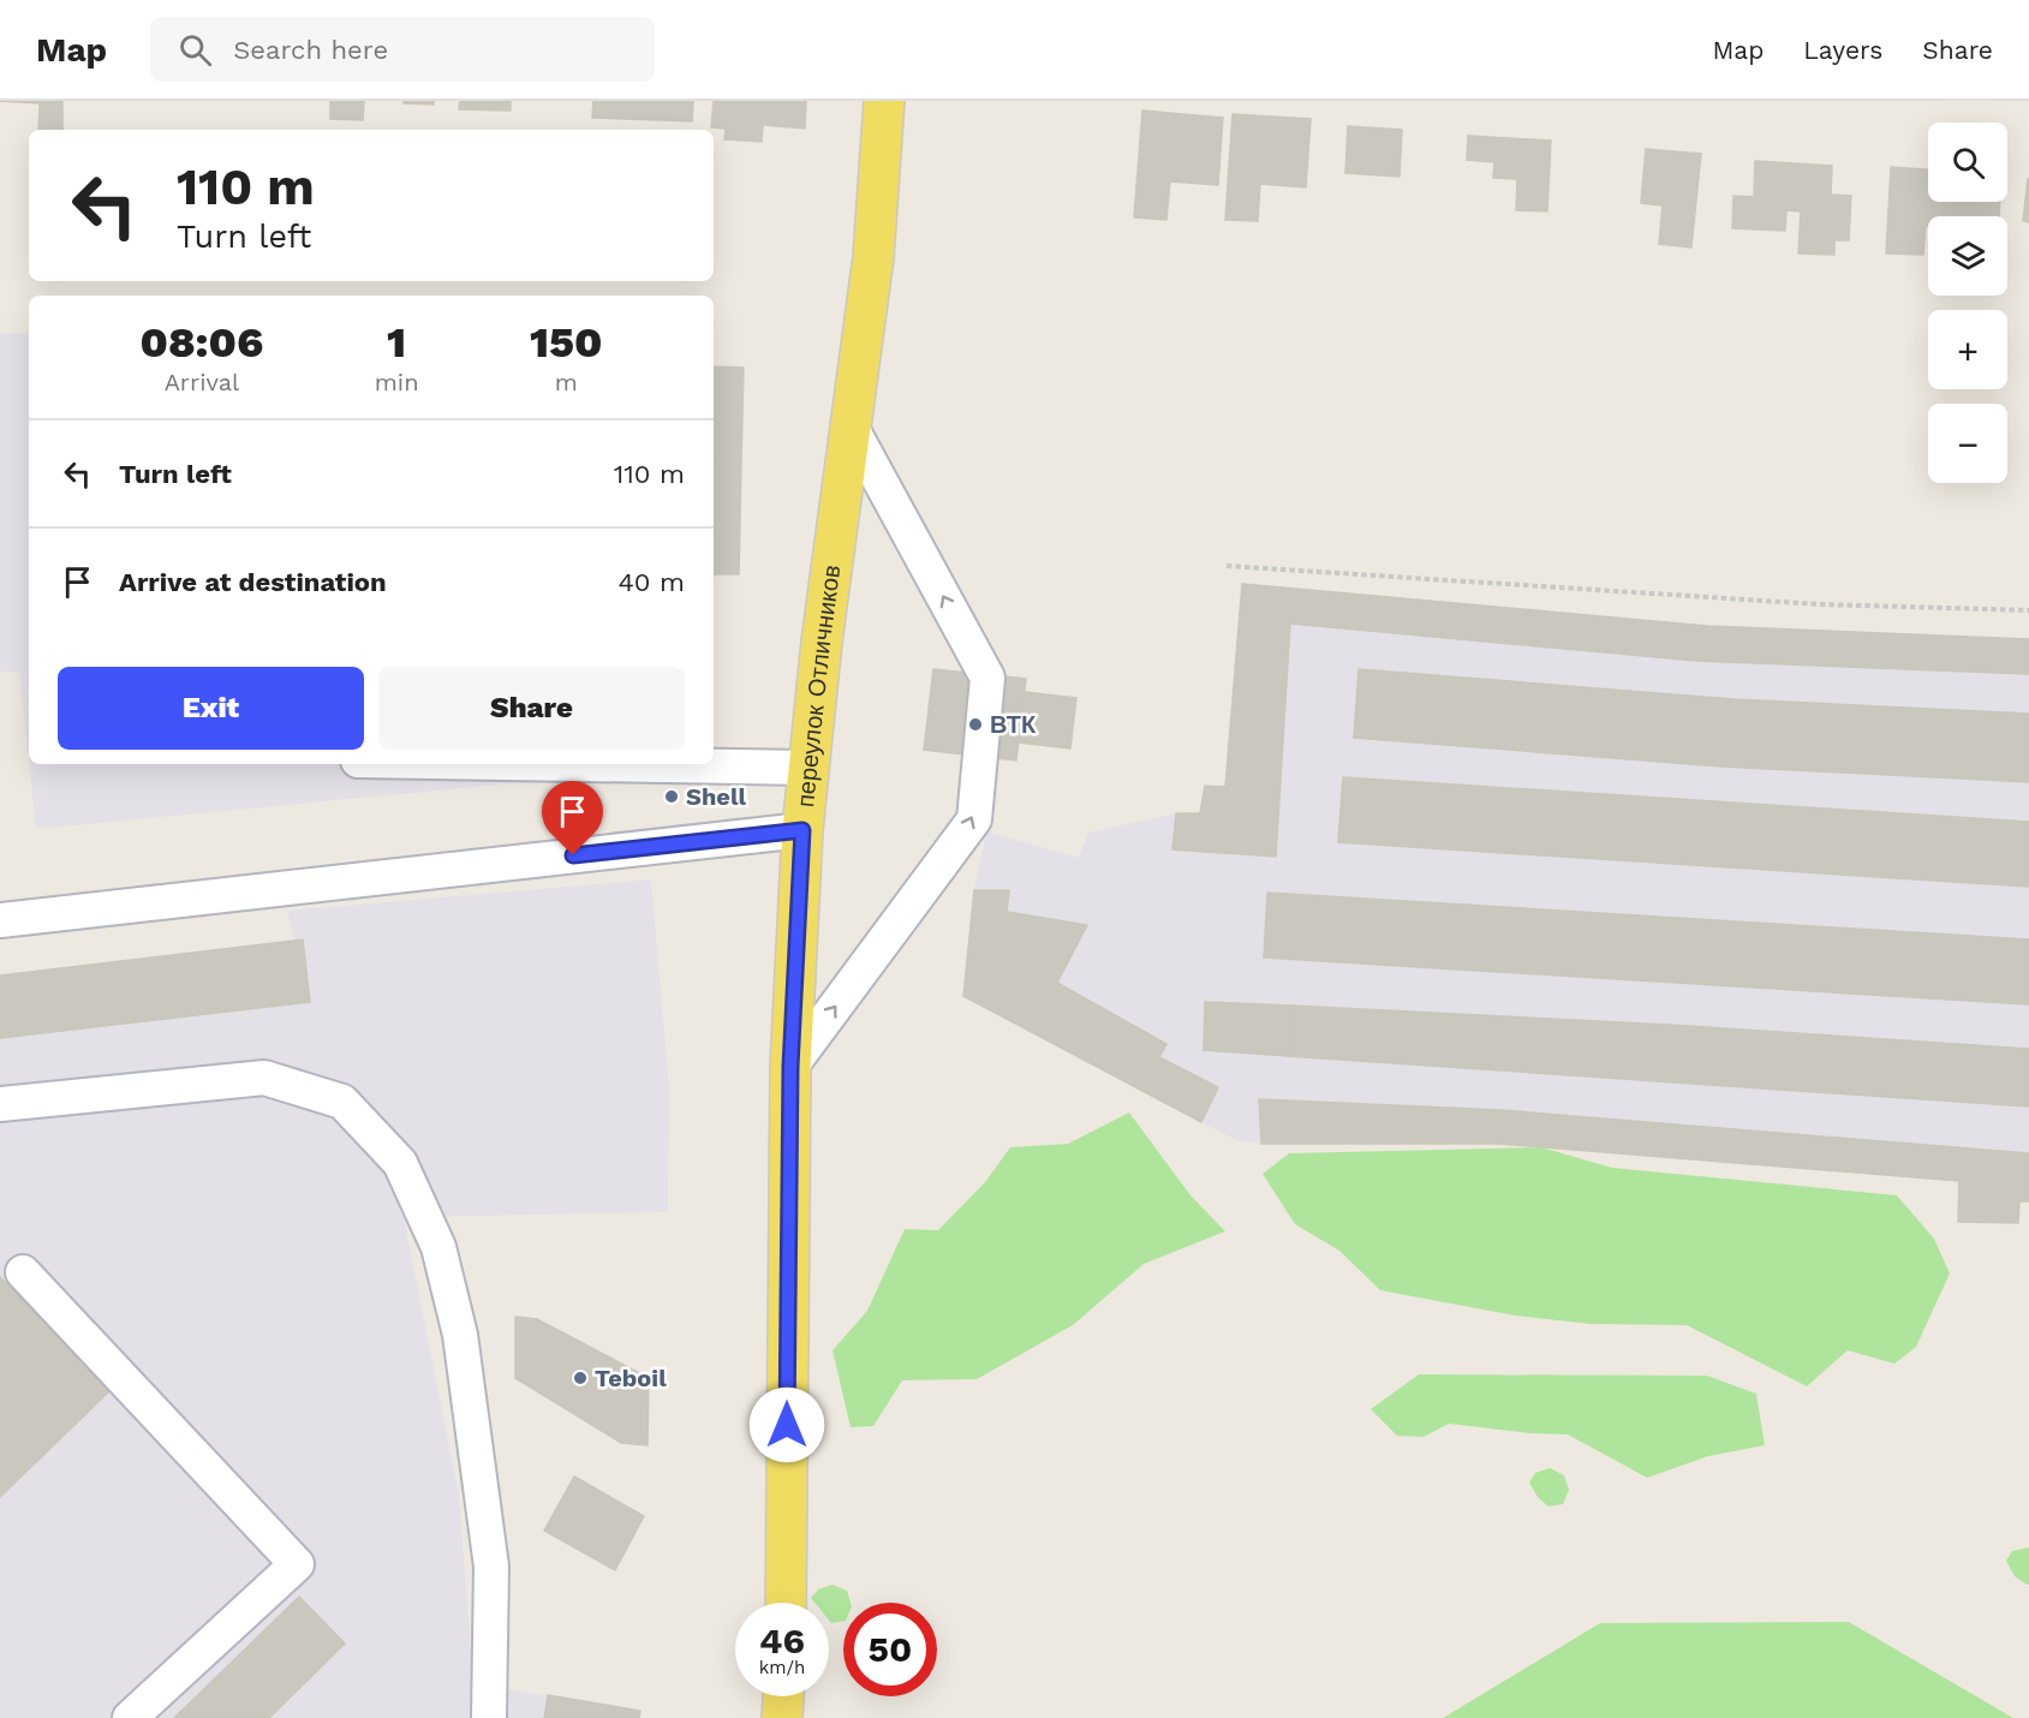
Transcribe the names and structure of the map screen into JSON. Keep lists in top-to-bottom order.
{
  "streets": {
    "main road": ["переулок Отличников"]
  },
  "places": ["ВТК", "Shell", "Teboil"],
  "page": {
    "header": "Map",
    "search": "Search here",
    "nav": ["Map", "Layers", "Share"],
    "map_buttons": ["+", "−"],
    "turn": ["110 m", "Turn left"],
    "eta": [
      "08:06",
      "Arrival",
      "1",
      "min",
      "150",
      "m"
    ],
    "list": [
      {
        "name": "Turn left",
        "value": "110 m"
      },
      {
        "name": "Arrive at destination",
        "value": "40 m"
      }
    ],
    "buttons": ["Exit", "Share"],
    "speed": "46 km/h",
    "limit": "50"
  }
}
